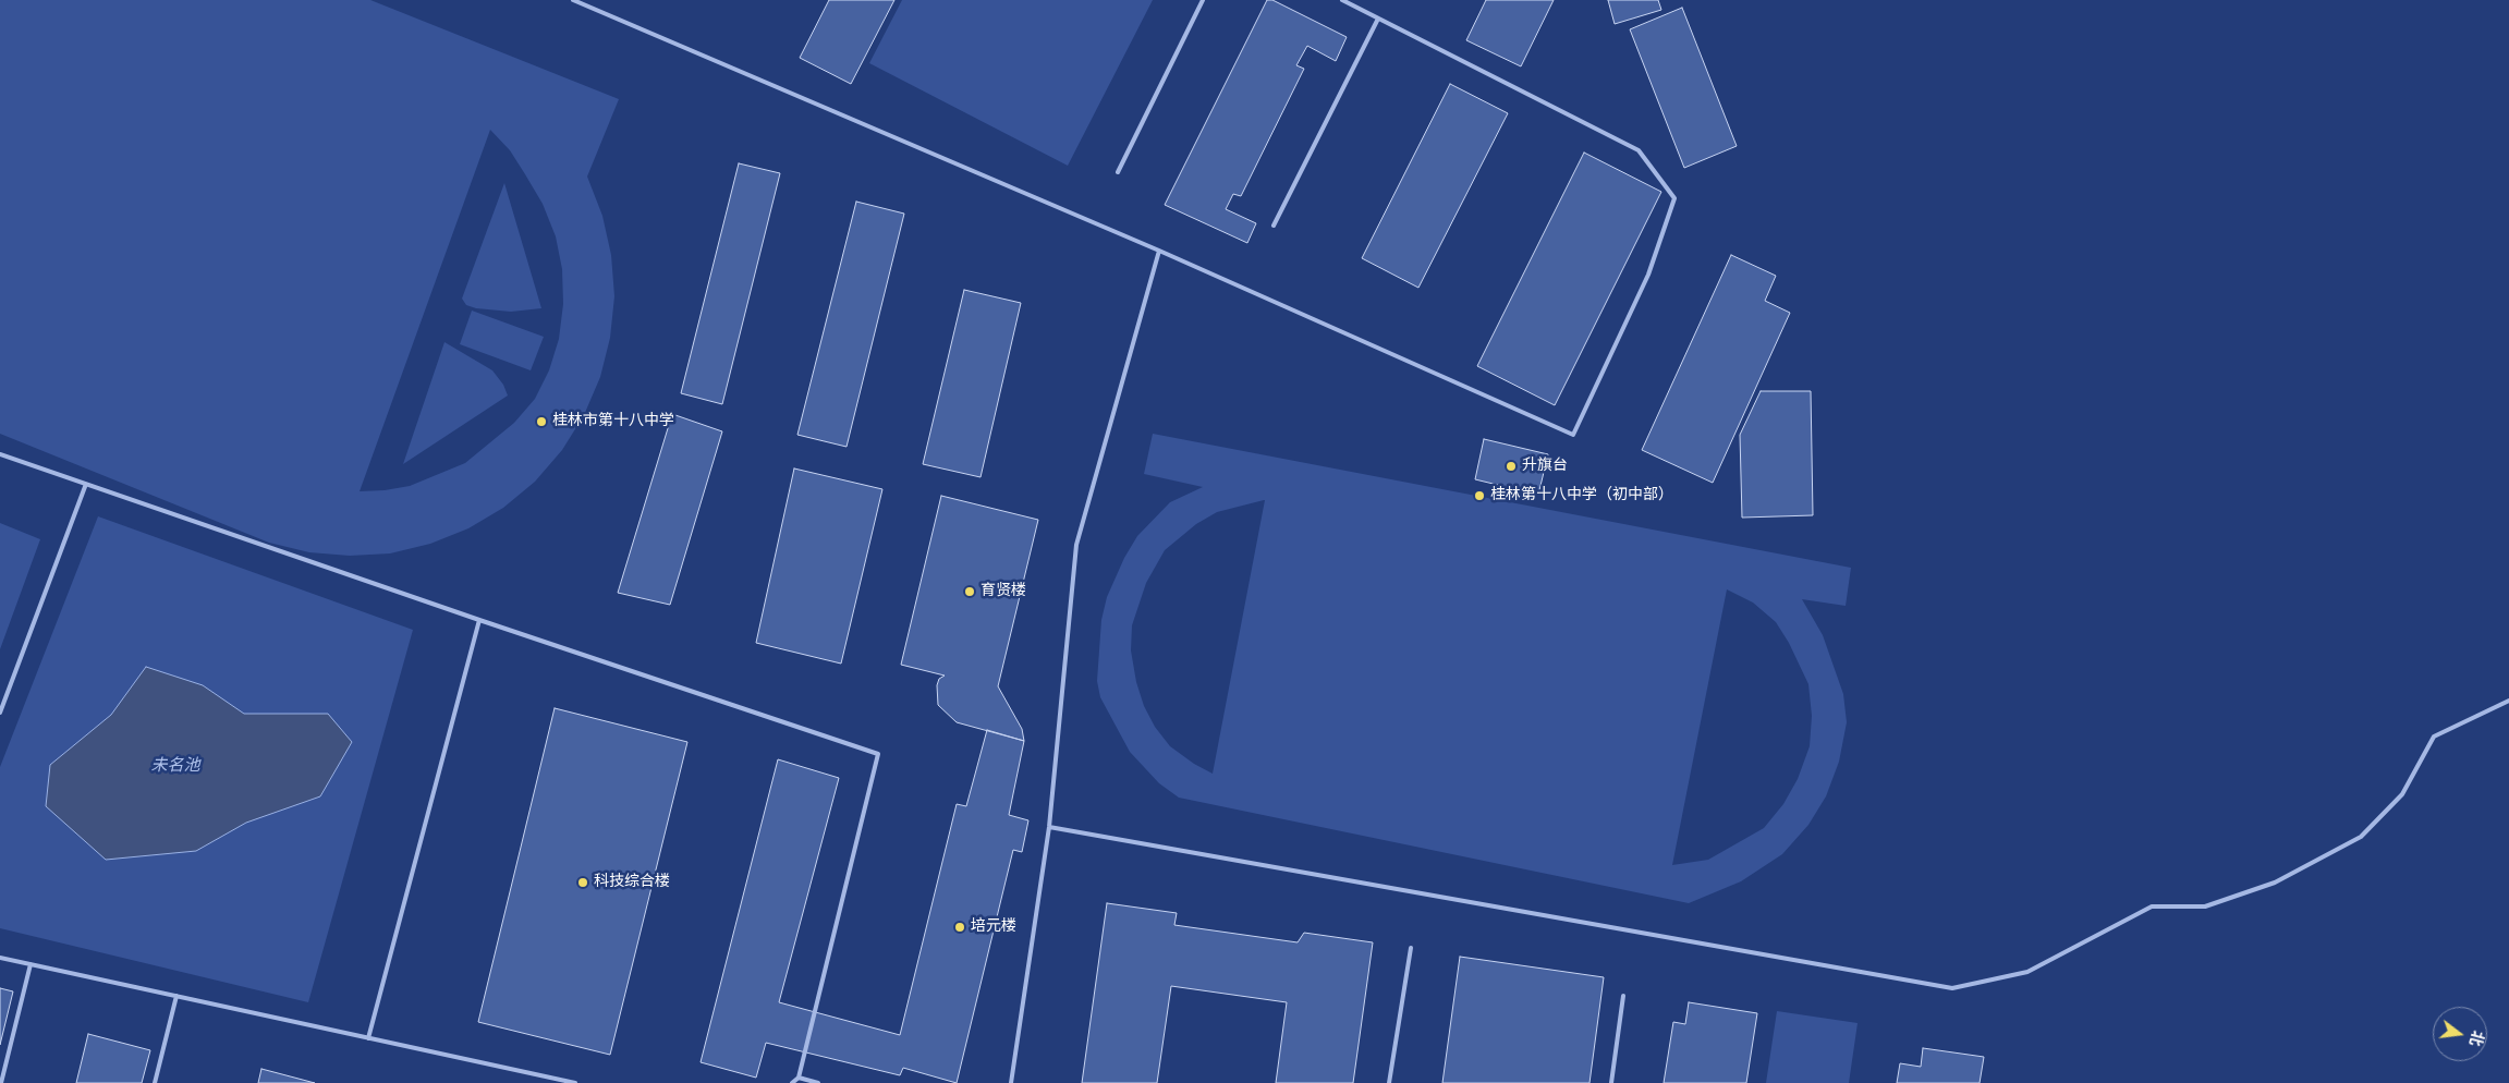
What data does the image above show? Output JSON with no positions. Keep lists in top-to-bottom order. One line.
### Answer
{"water":["未名池"],"places":["桂林市第十八中学","升旗台","桂林第十八中学（初中部）","育贤楼","科技综合楼","培元楼"],"north":"right"}
